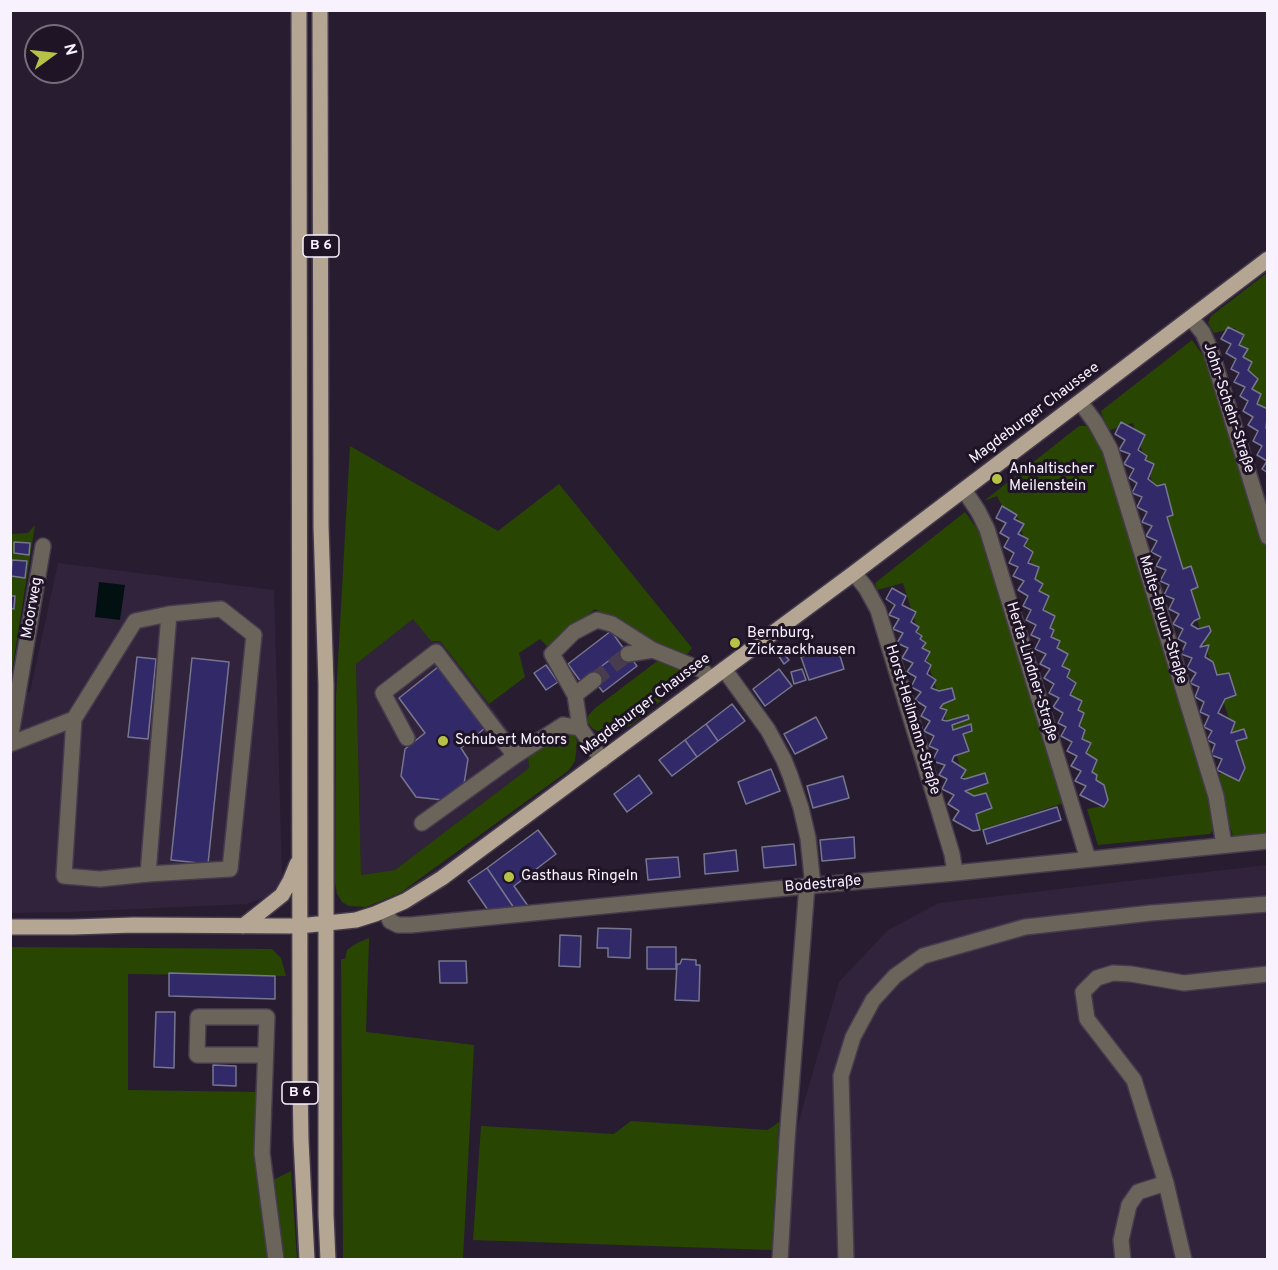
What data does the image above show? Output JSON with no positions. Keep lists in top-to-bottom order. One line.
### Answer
{"streets":{"main road":["B 6","Magdeburger Chaussee"],"street":["John-Schehr-Straße","Moorweg","Malte-Bruun-Straße","Herta-Lindner-Straße","Horst-Heilmann-Straße","Bodestraße"]},"crossings":[["B 6","Magdeburger Chaussee"],["John-Schehr-Straße","Magdeburger Chaussee"],["Magdeburger Chaussee","Malte-Bruun-Straße"],["Magdeburger Chaussee","Herta-Lindner-Straße"],["Magdeburger Chaussee","Horst-Heilmann-Straße"],["Magdeburger Chaussee","Bodestraße"],["Malte-Bruun-Straße","Bodestraße"],["Herta-Lindner-Straße","Bodestraße"],["Horst-Heilmann-Straße","Bodestraße"]],"places":["Anhaltischer Meilenstein","Bernburg, Zickzackhausen","Schubert Motors","Gasthaus Ringeln"],"north":"right"}
